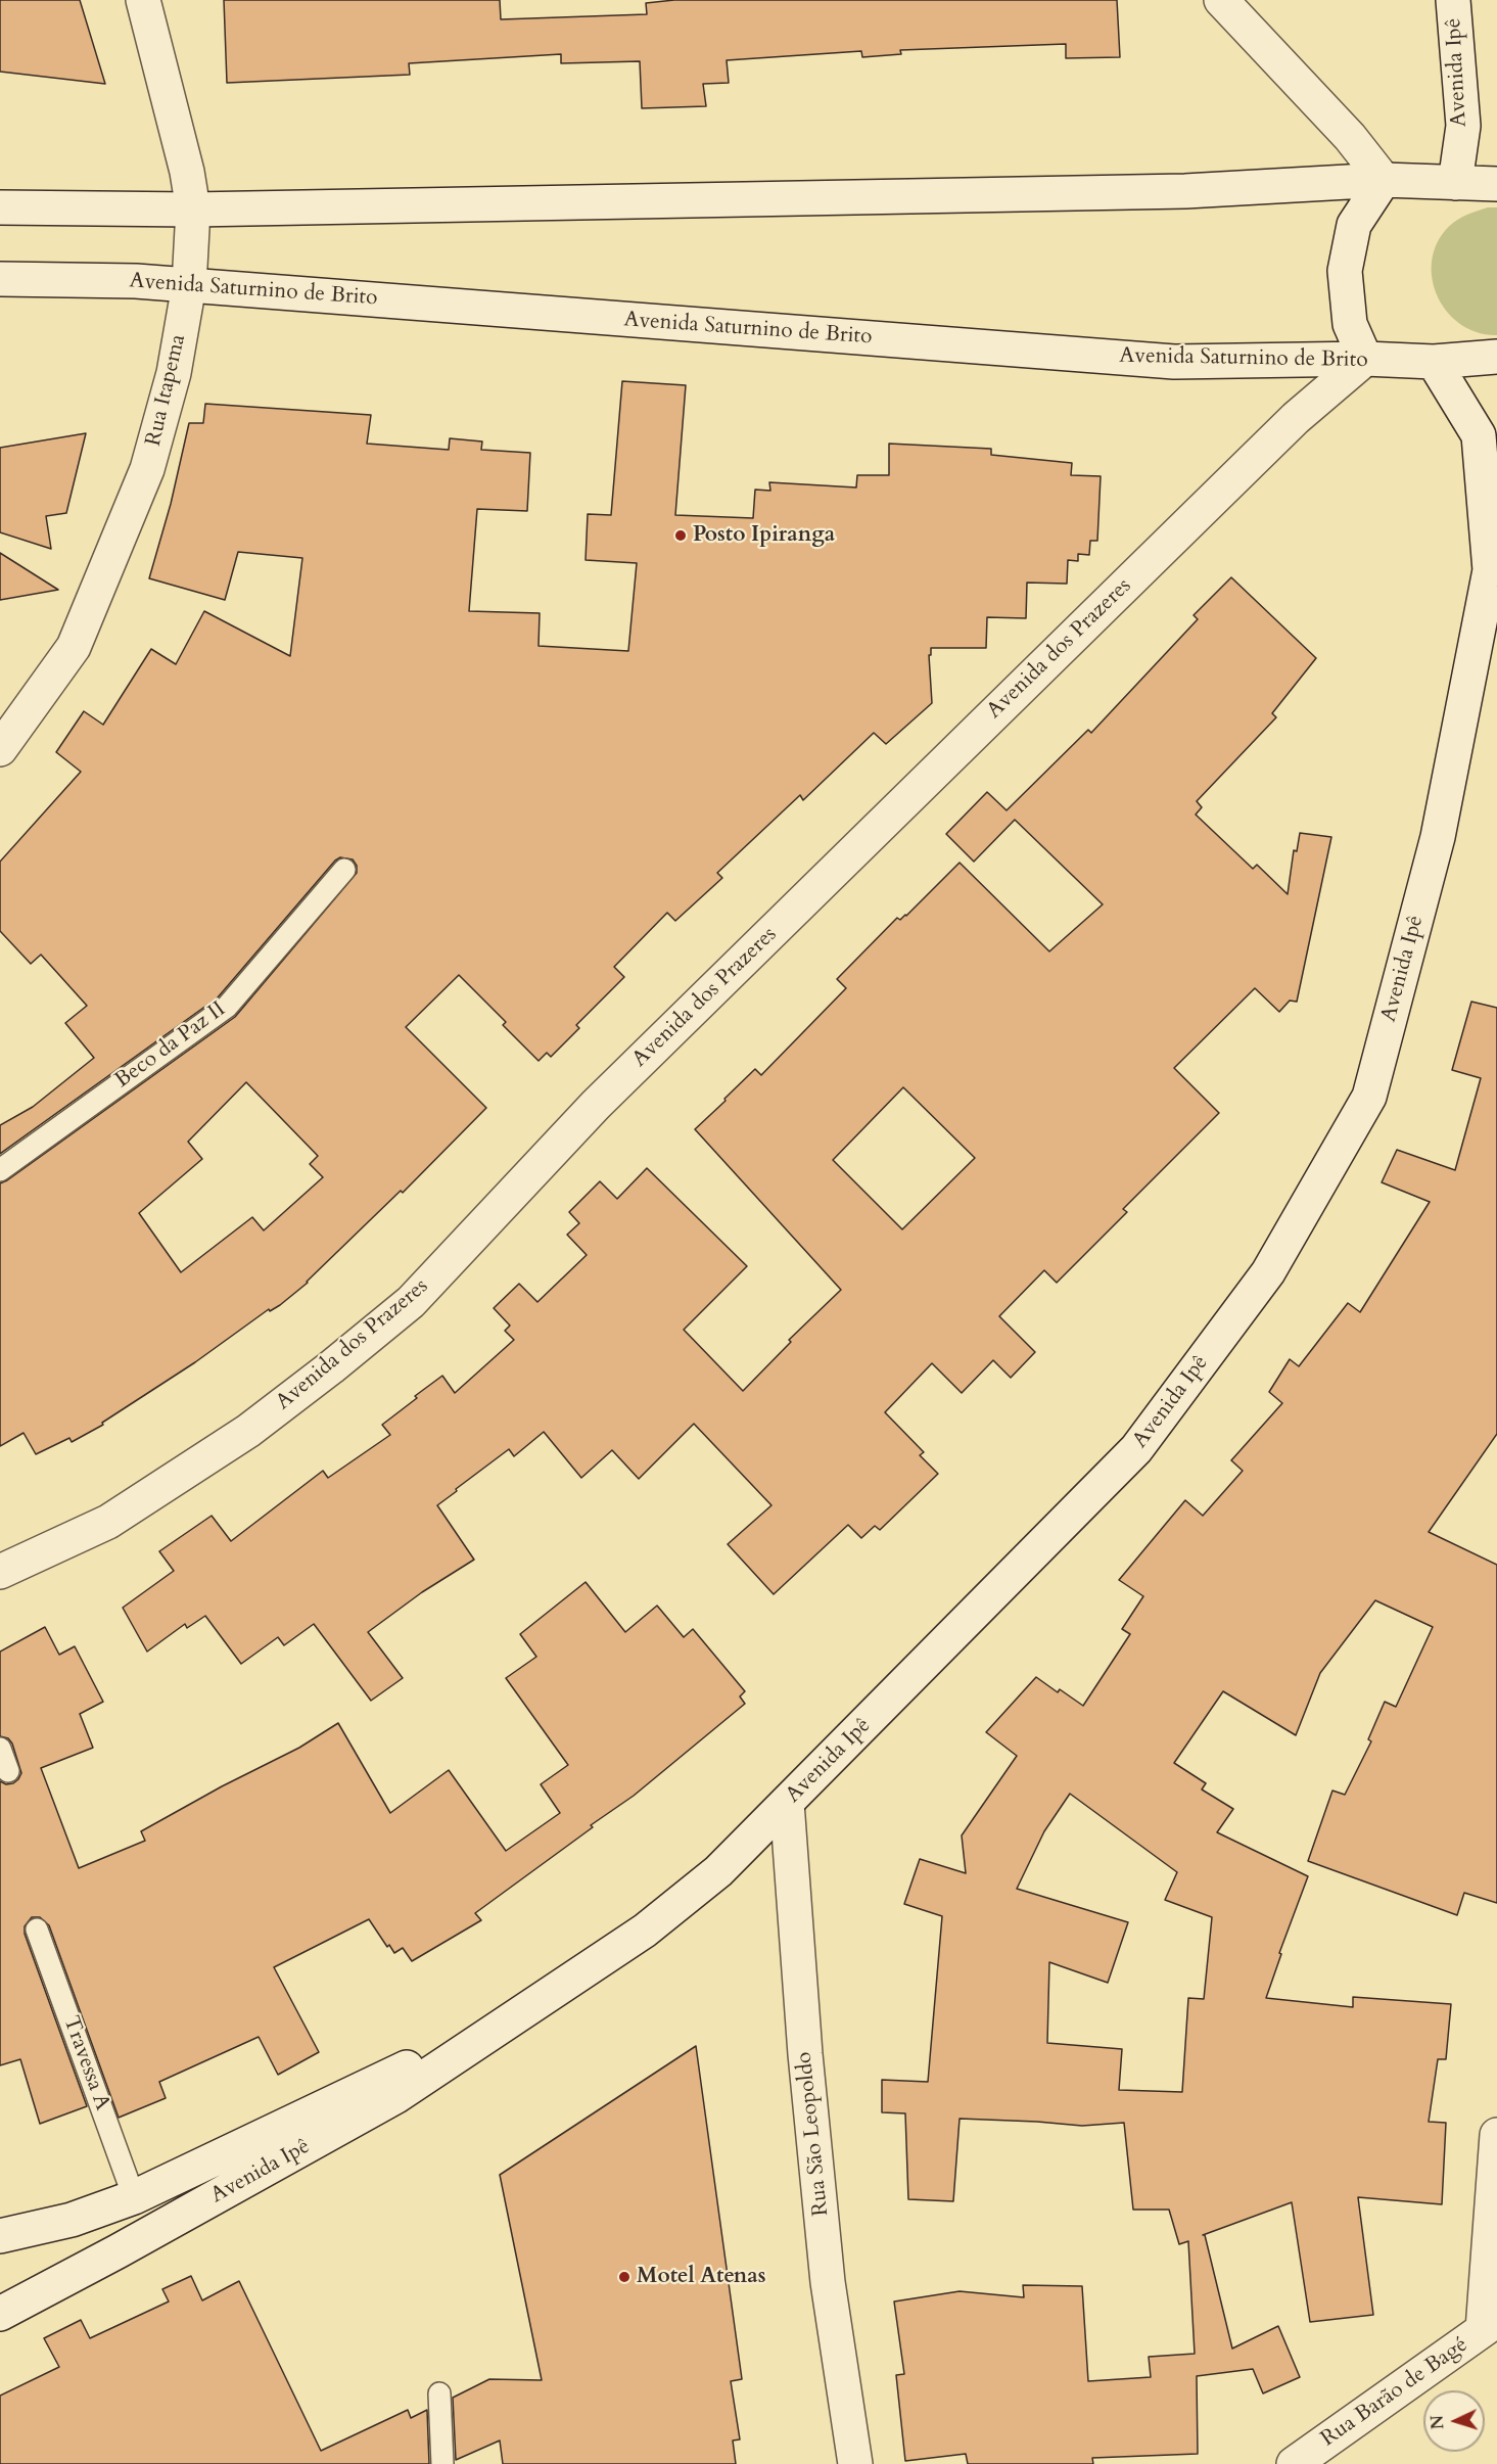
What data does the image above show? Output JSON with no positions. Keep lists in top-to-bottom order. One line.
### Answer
{"streets":{"main road":["Avenida Ipê","Avenida Saturnino de Brito","Rua Itapema","Avenida dos Prazeres","Rua São Leopoldo","Rua Barão de Bagé"],"lane":["Beco da Paz II","Travessa A"]},"crossings":[["Avenida Ipê","Avenida Saturnino de Brito"],["Avenida Ipê","Travessa A"],["Avenida Ipê","Rua São Leopoldo"],["Avenida Saturnino de Brito","Rua Itapema"],["Avenida Saturnino de Brito","Avenida dos Prazeres"]],"places":["Posto Ipiranga","Motel Atenas"],"north":"left"}
